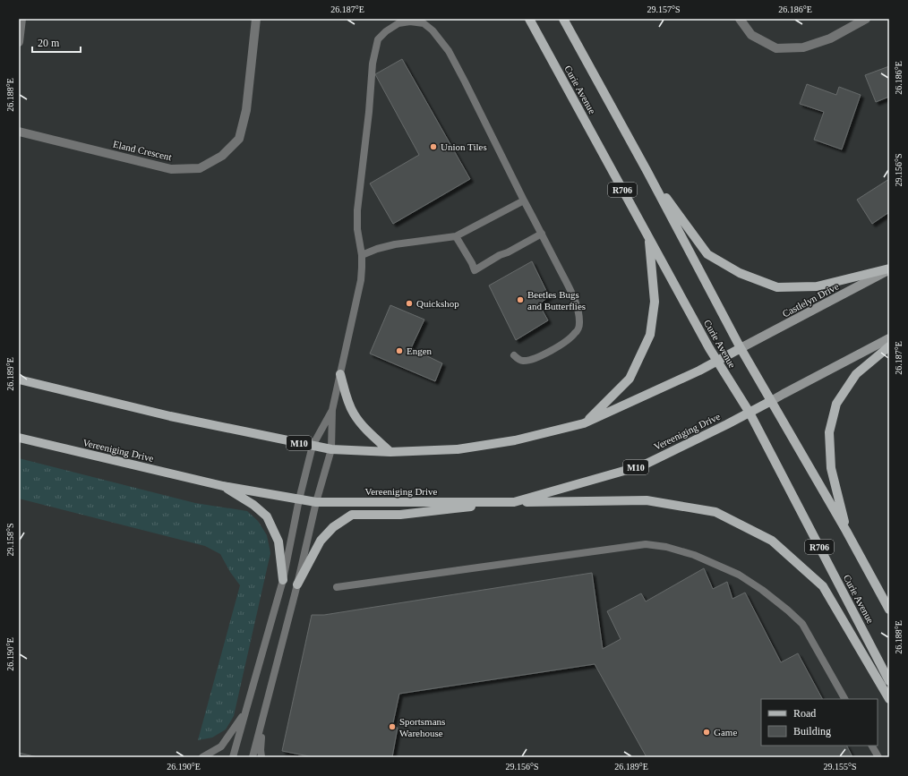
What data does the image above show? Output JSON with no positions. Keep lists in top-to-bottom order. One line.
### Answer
{"streets":{"main road":["Curie Avenue","R706","Vereeniging Drive","M10"],"street":["Eland Crescent","Castlelyn Drive"]},"crossings":[["Curie Avenue","Castlelyn Drive"],["Curie Avenue","Vereeniging Drive"],["Curie Avenue","M10"],["Castlelyn Drive","M10"]],"places":["Union Tiles","Beetles Bugs and Butterflies","Quickshop","Engen","Sportsmans Warehouse","Game"],"legend":["Road","Building"],"scale_bar":"20 m","coordinates":["26.187°E","29.157°S","26.186°E","26.188°E","29.156°S","26.189°E","29.158°S","26.190°E","29.155°S"]}
